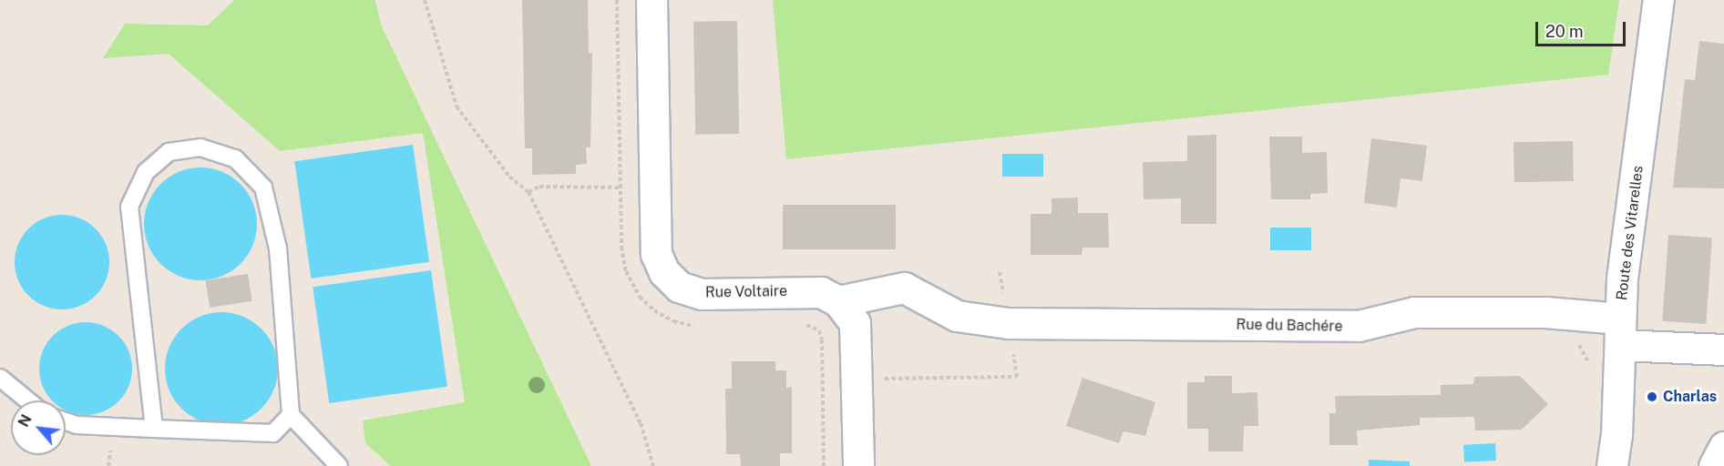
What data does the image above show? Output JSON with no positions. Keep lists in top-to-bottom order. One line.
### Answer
{"streets":{"street":["Route des Vitarelles","Rue Voltaire","Rue du Bachére"]},"crossings":[["Route des Vitarelles","Rue du Bachére"],["Rue Voltaire","Rue du Bachére"]],"places":["Charlas"],"scale_bar":"20 m","north":"top left"}
